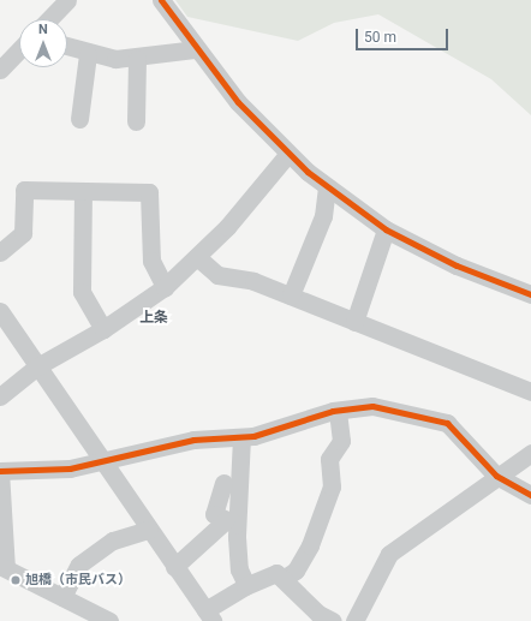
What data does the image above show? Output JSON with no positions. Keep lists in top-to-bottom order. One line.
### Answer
{"districts":["上条"],"places":["旭橋（市民バス）"],"scale_bar":"50 m","north":"top"}
